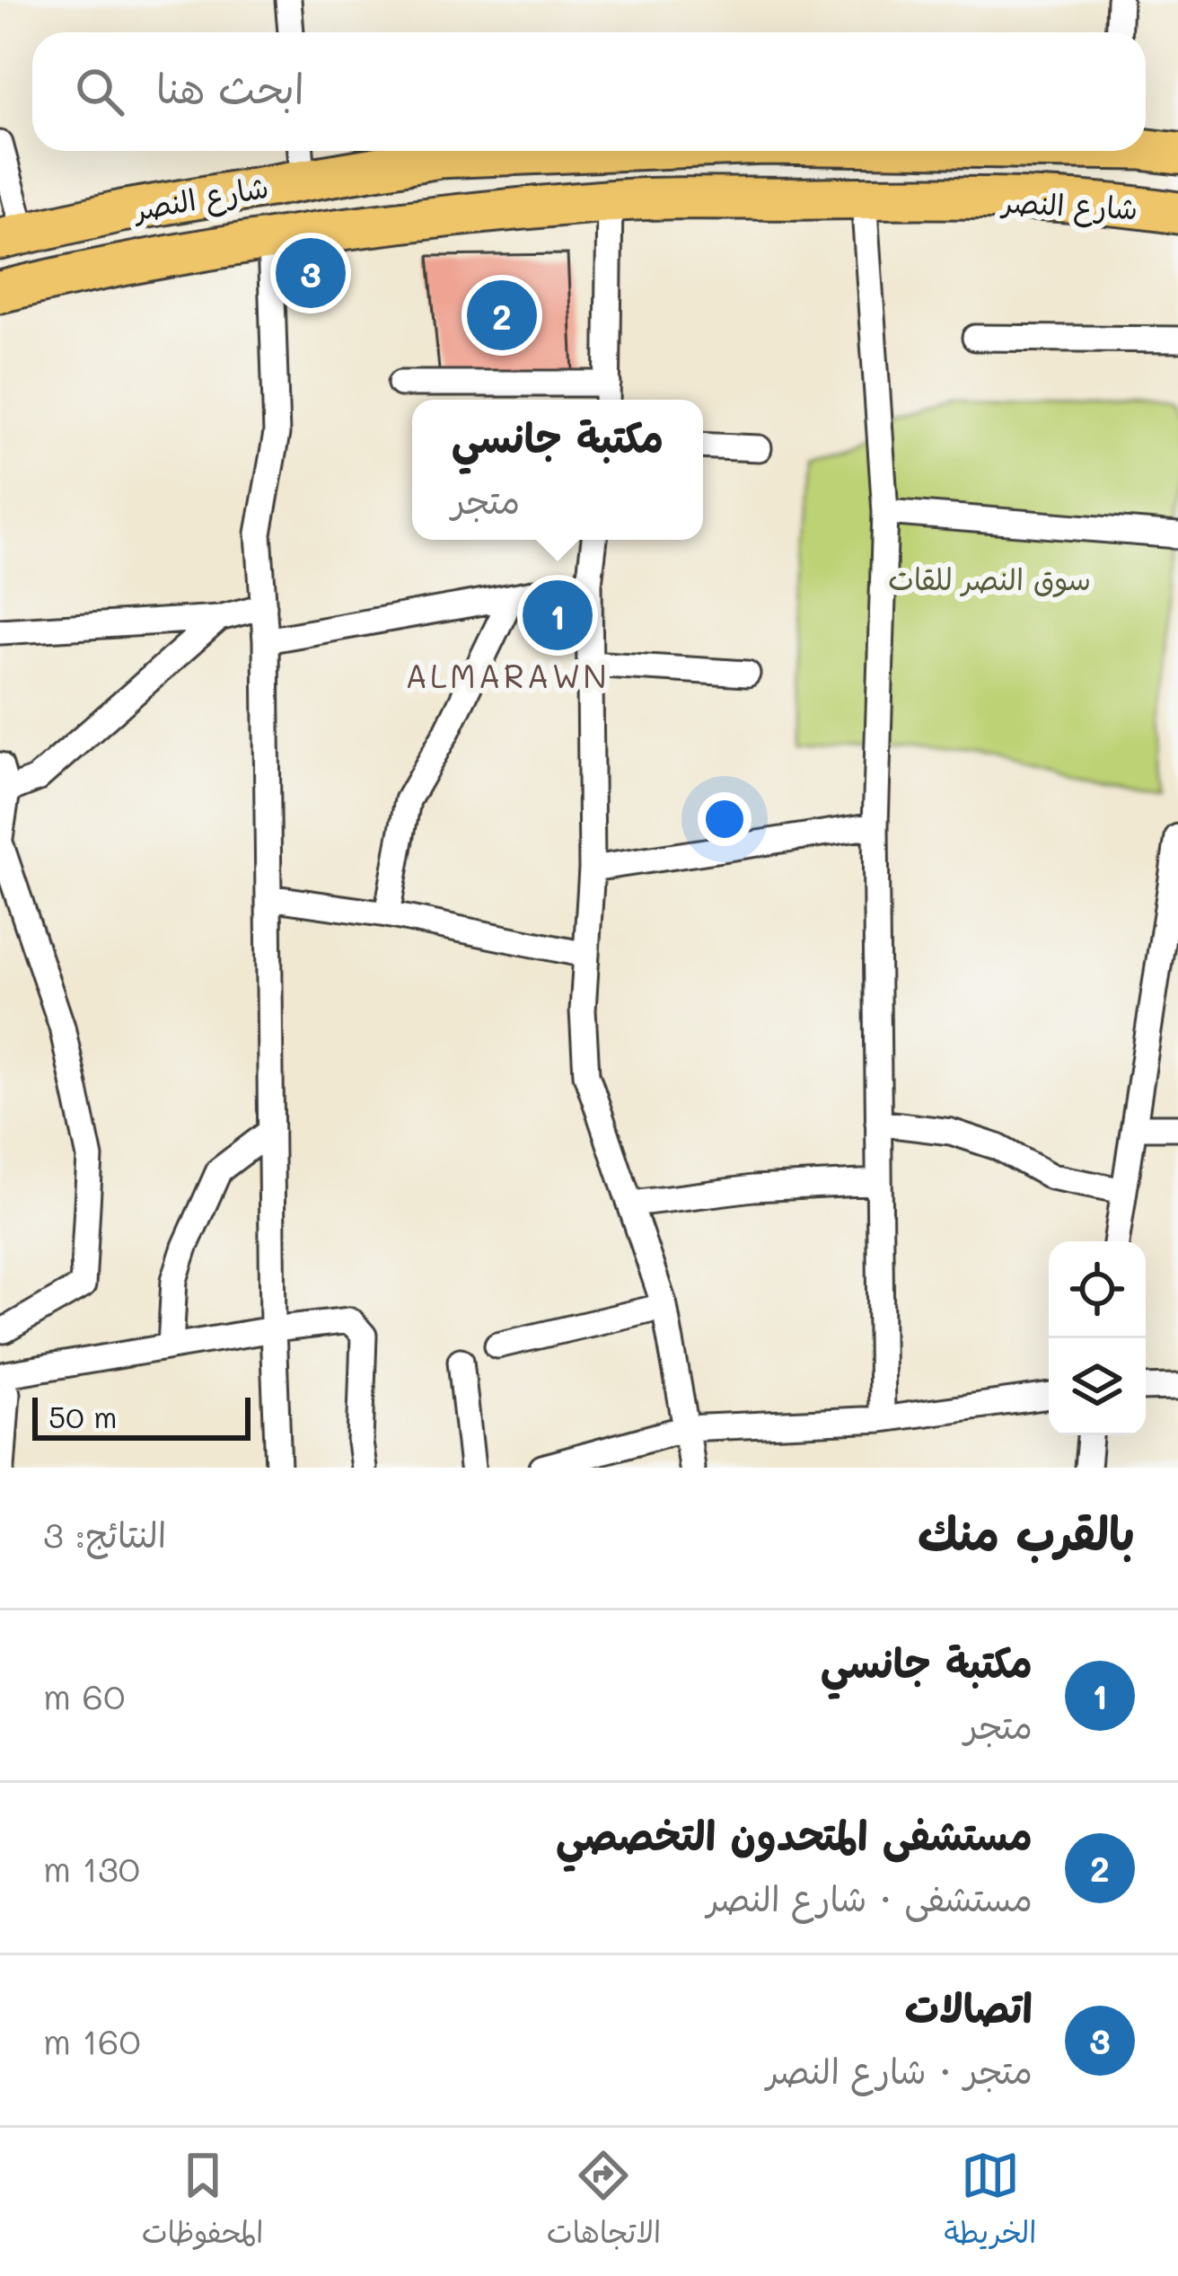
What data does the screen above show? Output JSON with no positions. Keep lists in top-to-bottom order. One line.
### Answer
{"streets":{"main road":["شارع النصر"]},"districts":["ALMARAWN"],"parks":["سوق النصر للقات"],"scale_bar":"50 m","page":{"search":"ابحث هنا","pins":["3","2","1"],"popup":["مكتبة جانسي","متجر"],"scale":"50 m","heading":["بالقرب منك","النتائج: 3"],"list":[{"mark":"1","name":"مكتبة جانسي","note":"متجر","value":"60 m"},{"mark":"2","name":"مستشفى المتحدون التخصصي","note":"مستشفى · شارع النصر","value":"130 m"},{"mark":"3","name":"اتصالات","note":"متجر · شارع النصر","value":"160 m"}],"nav":["الخريطة","الاتجاهات","المحفوظات"]}}
